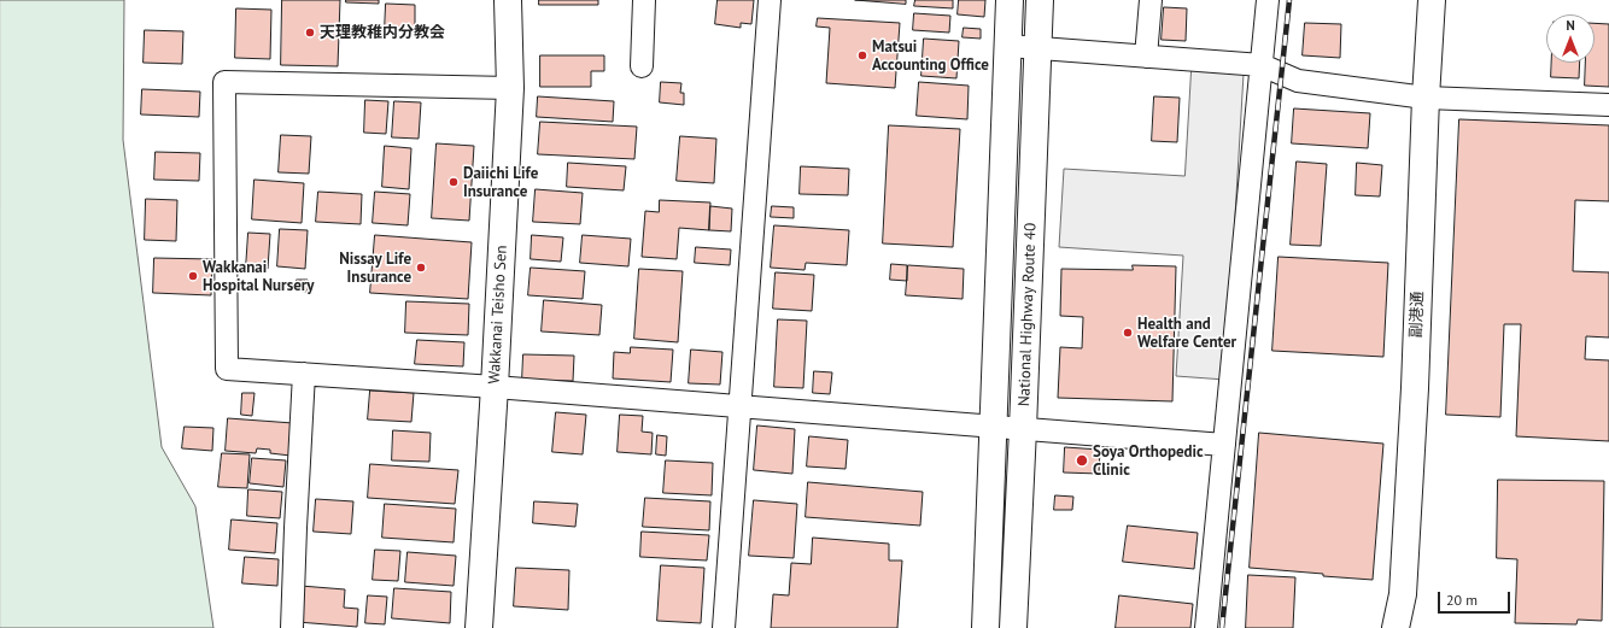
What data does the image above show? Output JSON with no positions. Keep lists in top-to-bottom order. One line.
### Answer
{"streets":{"main road":["Wakkanai Teisho Sen","National Highway Route 40","副港通"]},"places":["天理教稚内分教会","Matsui Accounting Office","Daiichi Life Insurance","Nissay Life Insurance","Wakkanai Hospital Nursery","Health and Welfare Center","Soya Orthopedic Clinic"],"scale_bar":"20 m","north":"top"}
